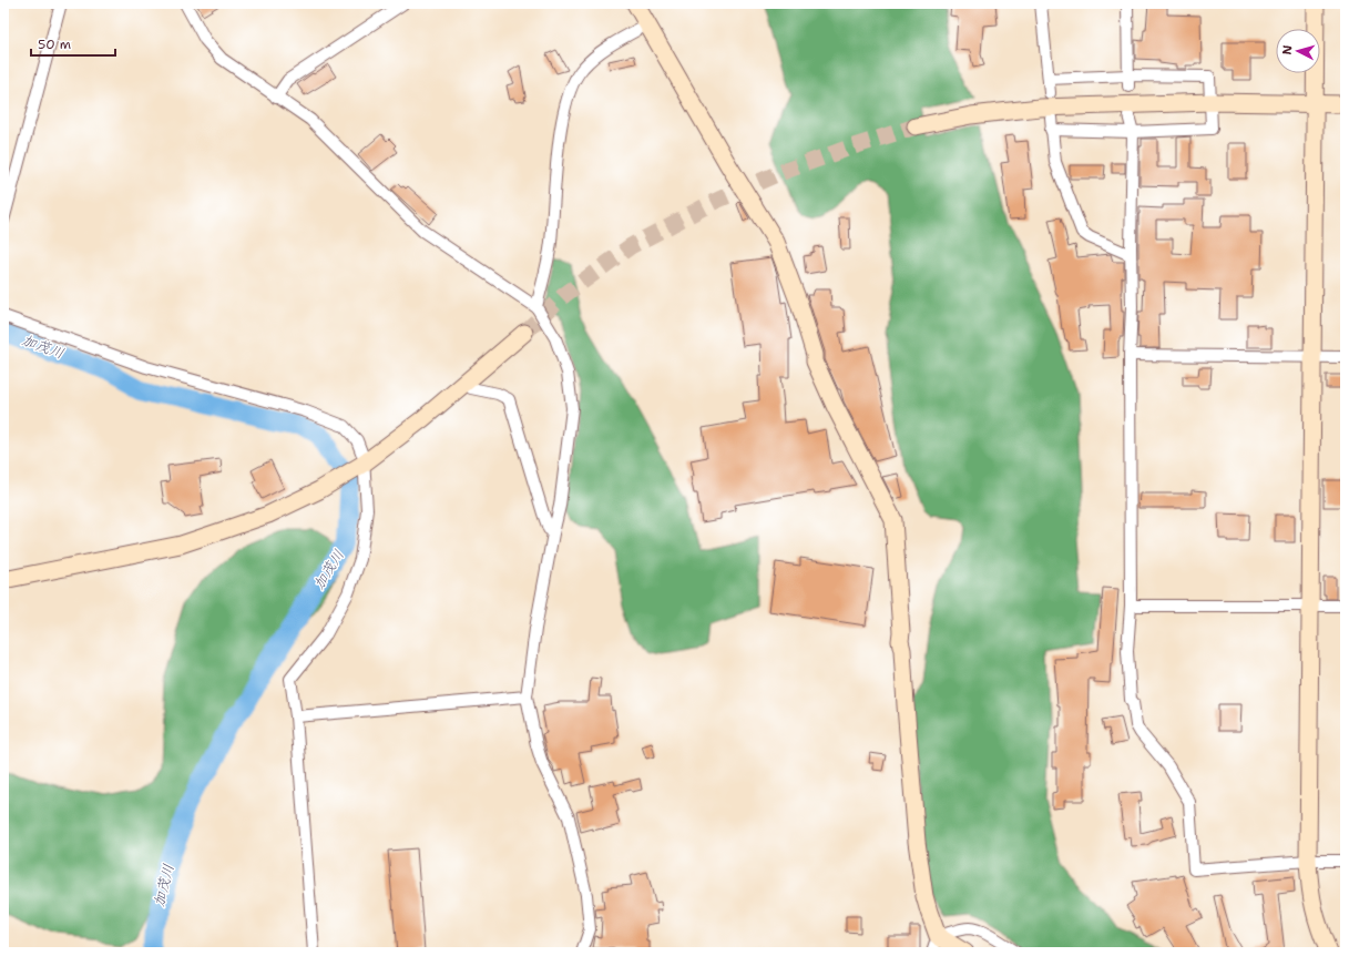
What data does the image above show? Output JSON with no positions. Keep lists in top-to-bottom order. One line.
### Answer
{"water":["加茂川"],"scale_bar":"50 m","north":"left"}
